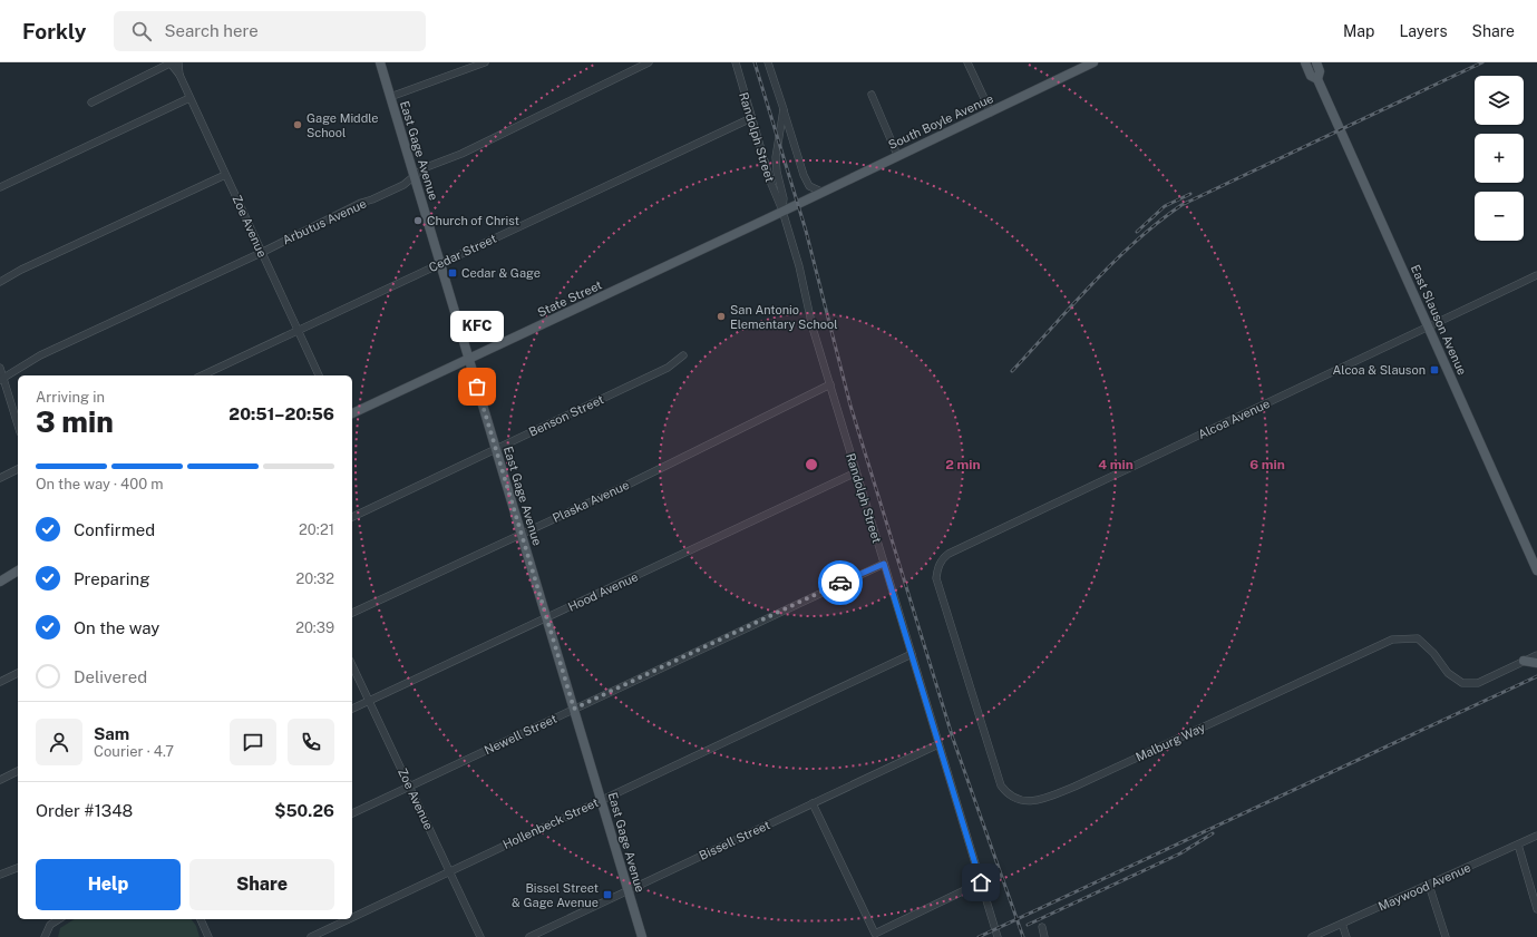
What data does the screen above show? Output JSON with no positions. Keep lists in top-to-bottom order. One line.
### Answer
{"streets":{"main road":["South Boyle Avenue","East Gage Avenue","State Street","East Slauson Avenue"],"street":["Randolph Street","Arbutus Avenue","Zoe Avenue","Cedar Street","Benson Street","Alcoa Avenue","Plaska Avenue","Hood Avenue","Newell Street","Malburg Way","Hollenbeck Street","Bissell Street","Maywood Avenue"]},"crossings":[["South Boyle Avenue","State Street"],["Randolph Street","Cedar Street"],["Randolph Street","State Street"],["Randolph Street","Plaska Avenue"],["Randolph Street","Hood Avenue"],["Randolph Street","Newell Street"],["Randolph Street","Hollenbeck Street"],["Randolph Street","Bissell Street"],["East Gage Avenue","Arbutus Avenue"],["East Gage Avenue","Cedar Street"],["East Gage Avenue","State Street"],["East Gage Avenue","Benson Street"],["East Gage Avenue","Plaska Avenue"],["East Gage Avenue","Hood Avenue"],["East Gage Avenue","Newell Street"],["East Gage Avenue","Hollenbeck Street"],["East Gage Avenue","Bissell Street"],["Arbutus Avenue","Zoe Avenue"],["Zoe Avenue","Cedar Street"],["Zoe Avenue","Hood Avenue"],["Zoe Avenue","Newell Street"],["Zoe Avenue","Hollenbeck Street"],["East Slauson Avenue","Alcoa Avenue"],["Alcoa Avenue","Malburg Way"]],"places":{"other":["Gage Middle School","Church of Christ","San Antonio Elementary School","KFC"],"transit":["Cedar & Gage","Alcoa & Slauson","Bissel Street & Gage Avenue"]},"page":{"header":"Forkly","search":"Search here","nav":["Map","Layers","Share"],"map_buttons":["+","−"],"bubble":"KFC","heading":["3 min","Arriving in","20:51–20:56"],"panel":["Sam","Courier · 4.7","Order #1348","$50.26"],"bar":"On the way · 400 m","list":[["Confirmed","20:21"],["Preparing","20:32"],["On the way","20:39"],"Delivered"],"buttons":["Help","Share"]},"rings":["2 min","4 min","6 min"]}
